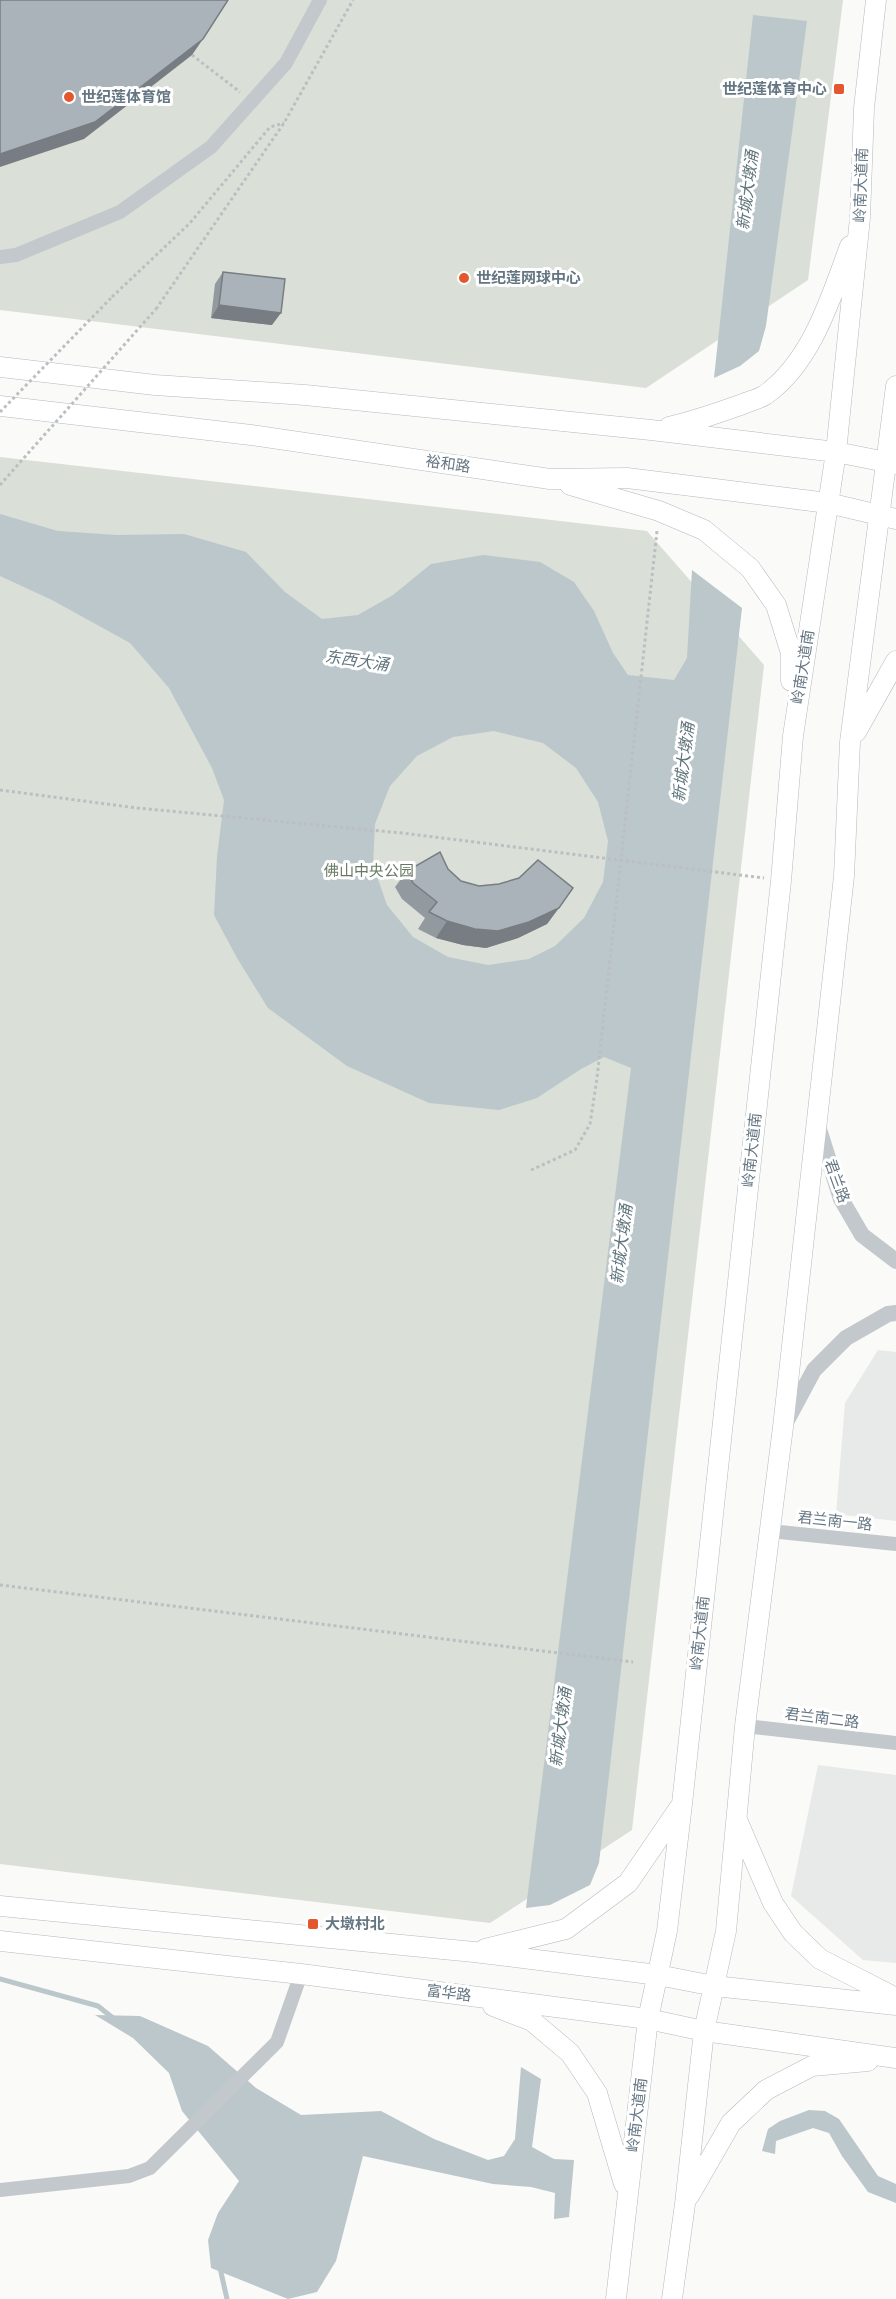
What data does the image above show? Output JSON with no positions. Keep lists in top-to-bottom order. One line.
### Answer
{"streets":{"main road":["岭南大道南","裕和路","富华路"],"street":["君兰路","君兰南一路","君兰南二路"]},"crossings":[["岭南大道南","裕和路"],["岭南大道南","富华路"]],"water":["新城大墩涌","东西大涌"],"parks":["佛山中央公园"],"places":{"transit":["世纪莲体育中心","大墩村北"],"other":["世纪莲体育馆","世纪莲网球中心"]}}
